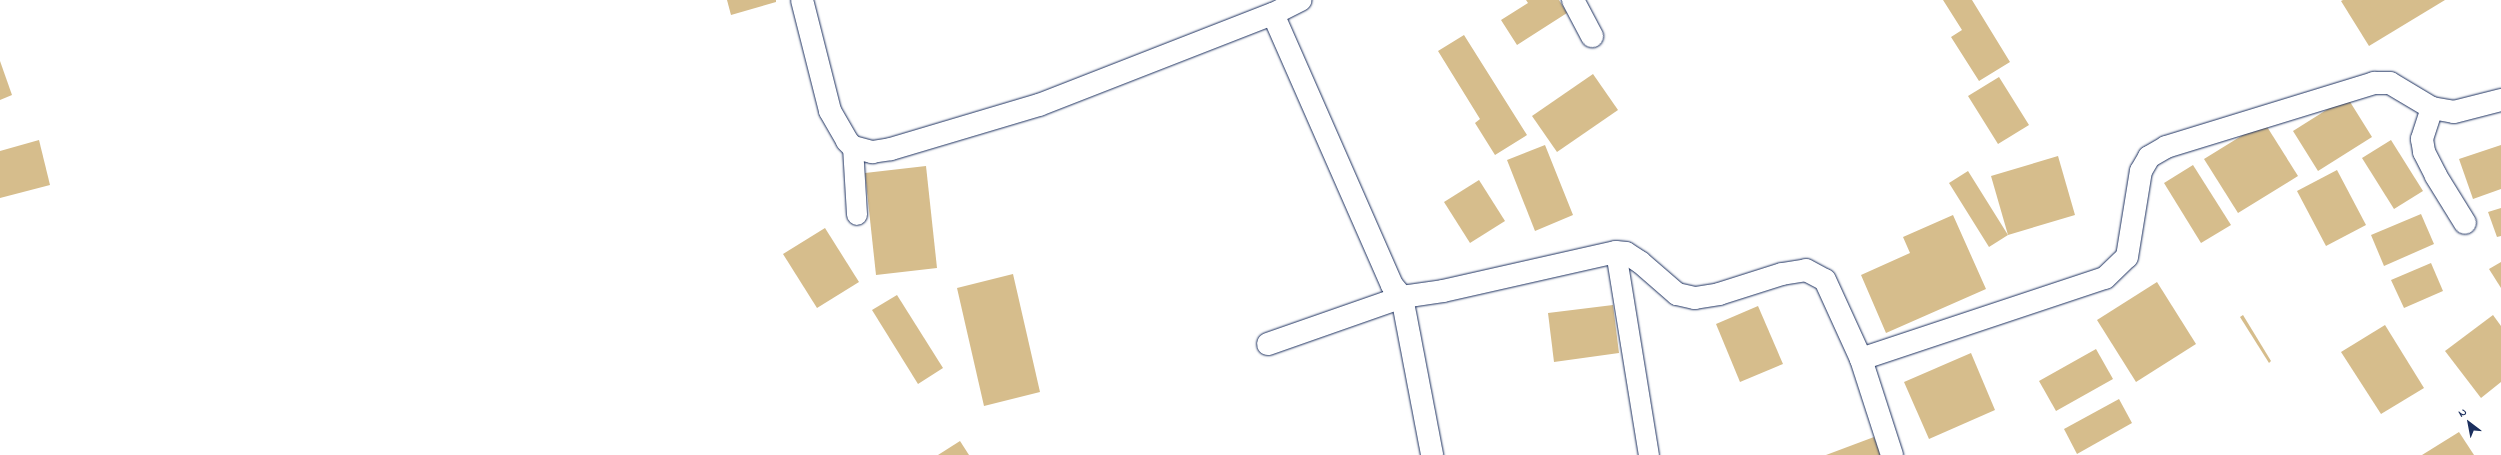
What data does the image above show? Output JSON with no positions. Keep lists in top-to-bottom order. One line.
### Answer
{"north":"top left"}
